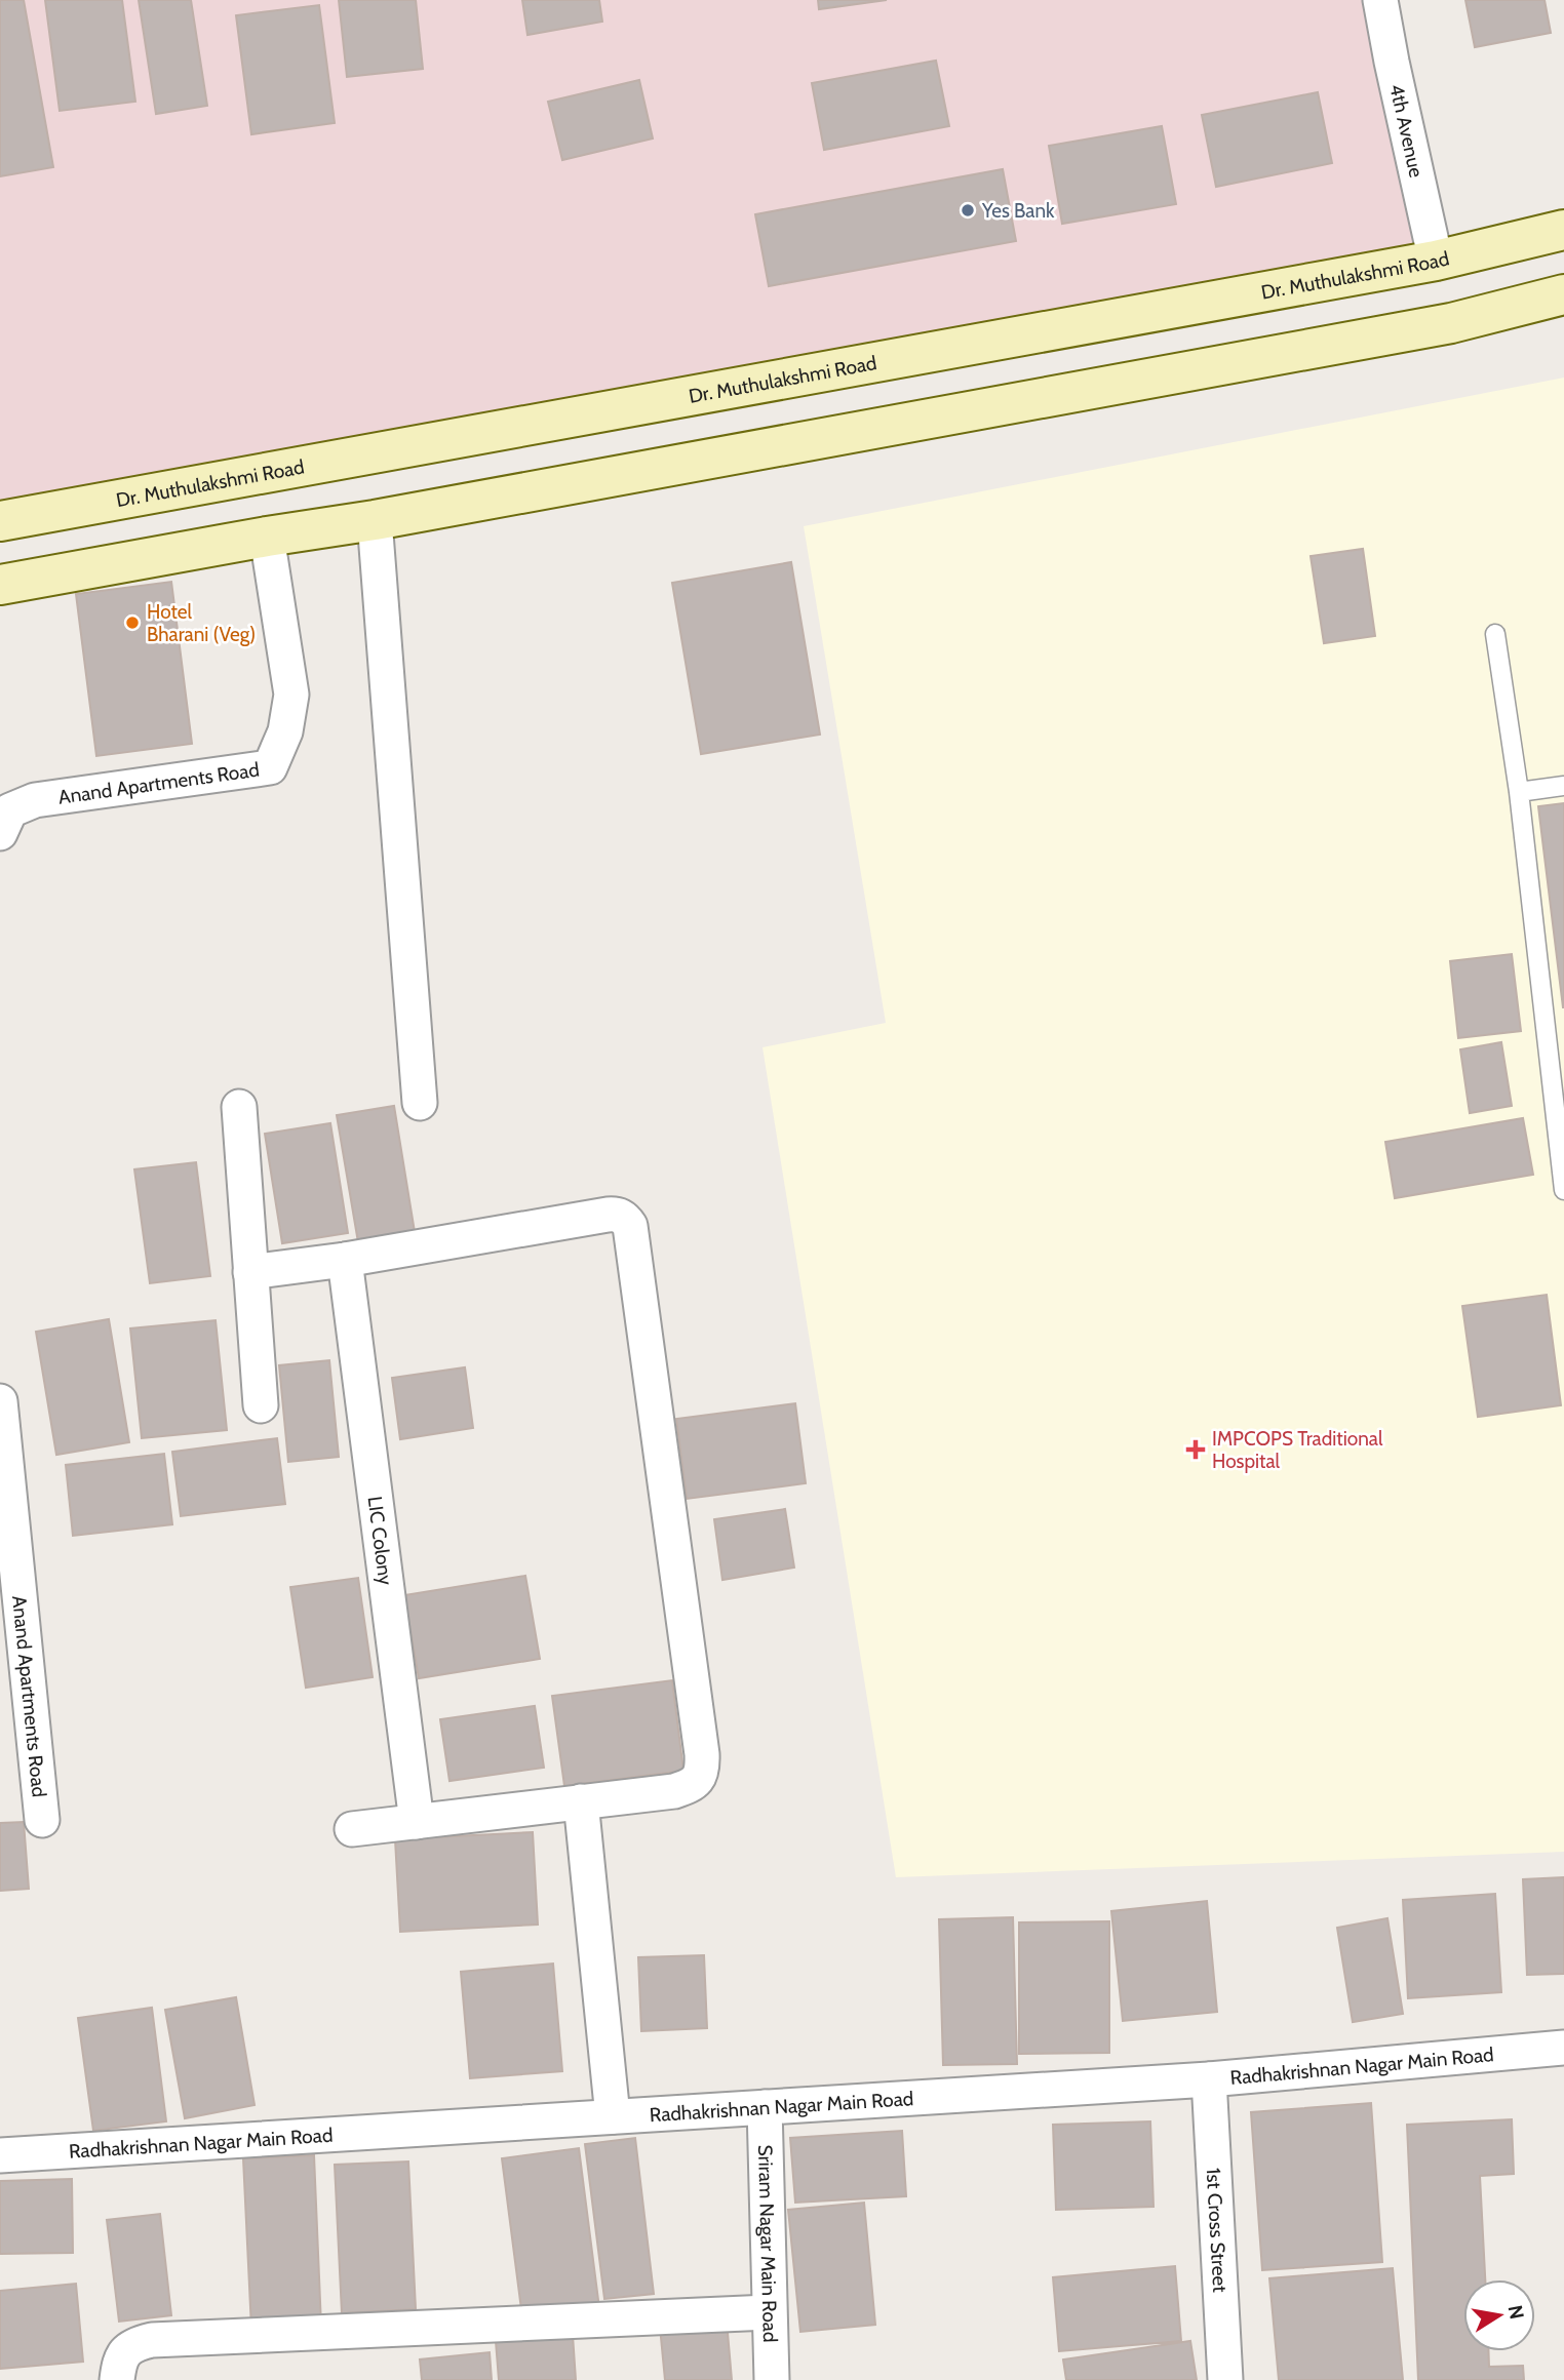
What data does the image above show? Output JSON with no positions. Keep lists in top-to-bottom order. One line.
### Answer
{"streets":{"main road":["Dr. Muthulakshmi Road"],"street":["4th Avenue","Anand Apartments Road","LIC Colony","Radhakrishnan Nagar Main Road","1st Cross Street","Sriram Nagar Main Road"]},"crossings":[["4th Avenue","Dr. Muthulakshmi Road"],["Radhakrishnan Nagar Main Road","1st Cross Street"],["Radhakrishnan Nagar Main Road","Sriram Nagar Main Road"]],"places":{"other":["Yes Bank","Hotel Bharani (Veg)"],"health":["IMPCOPS Traditional Hospital"]},"north":"right"}
